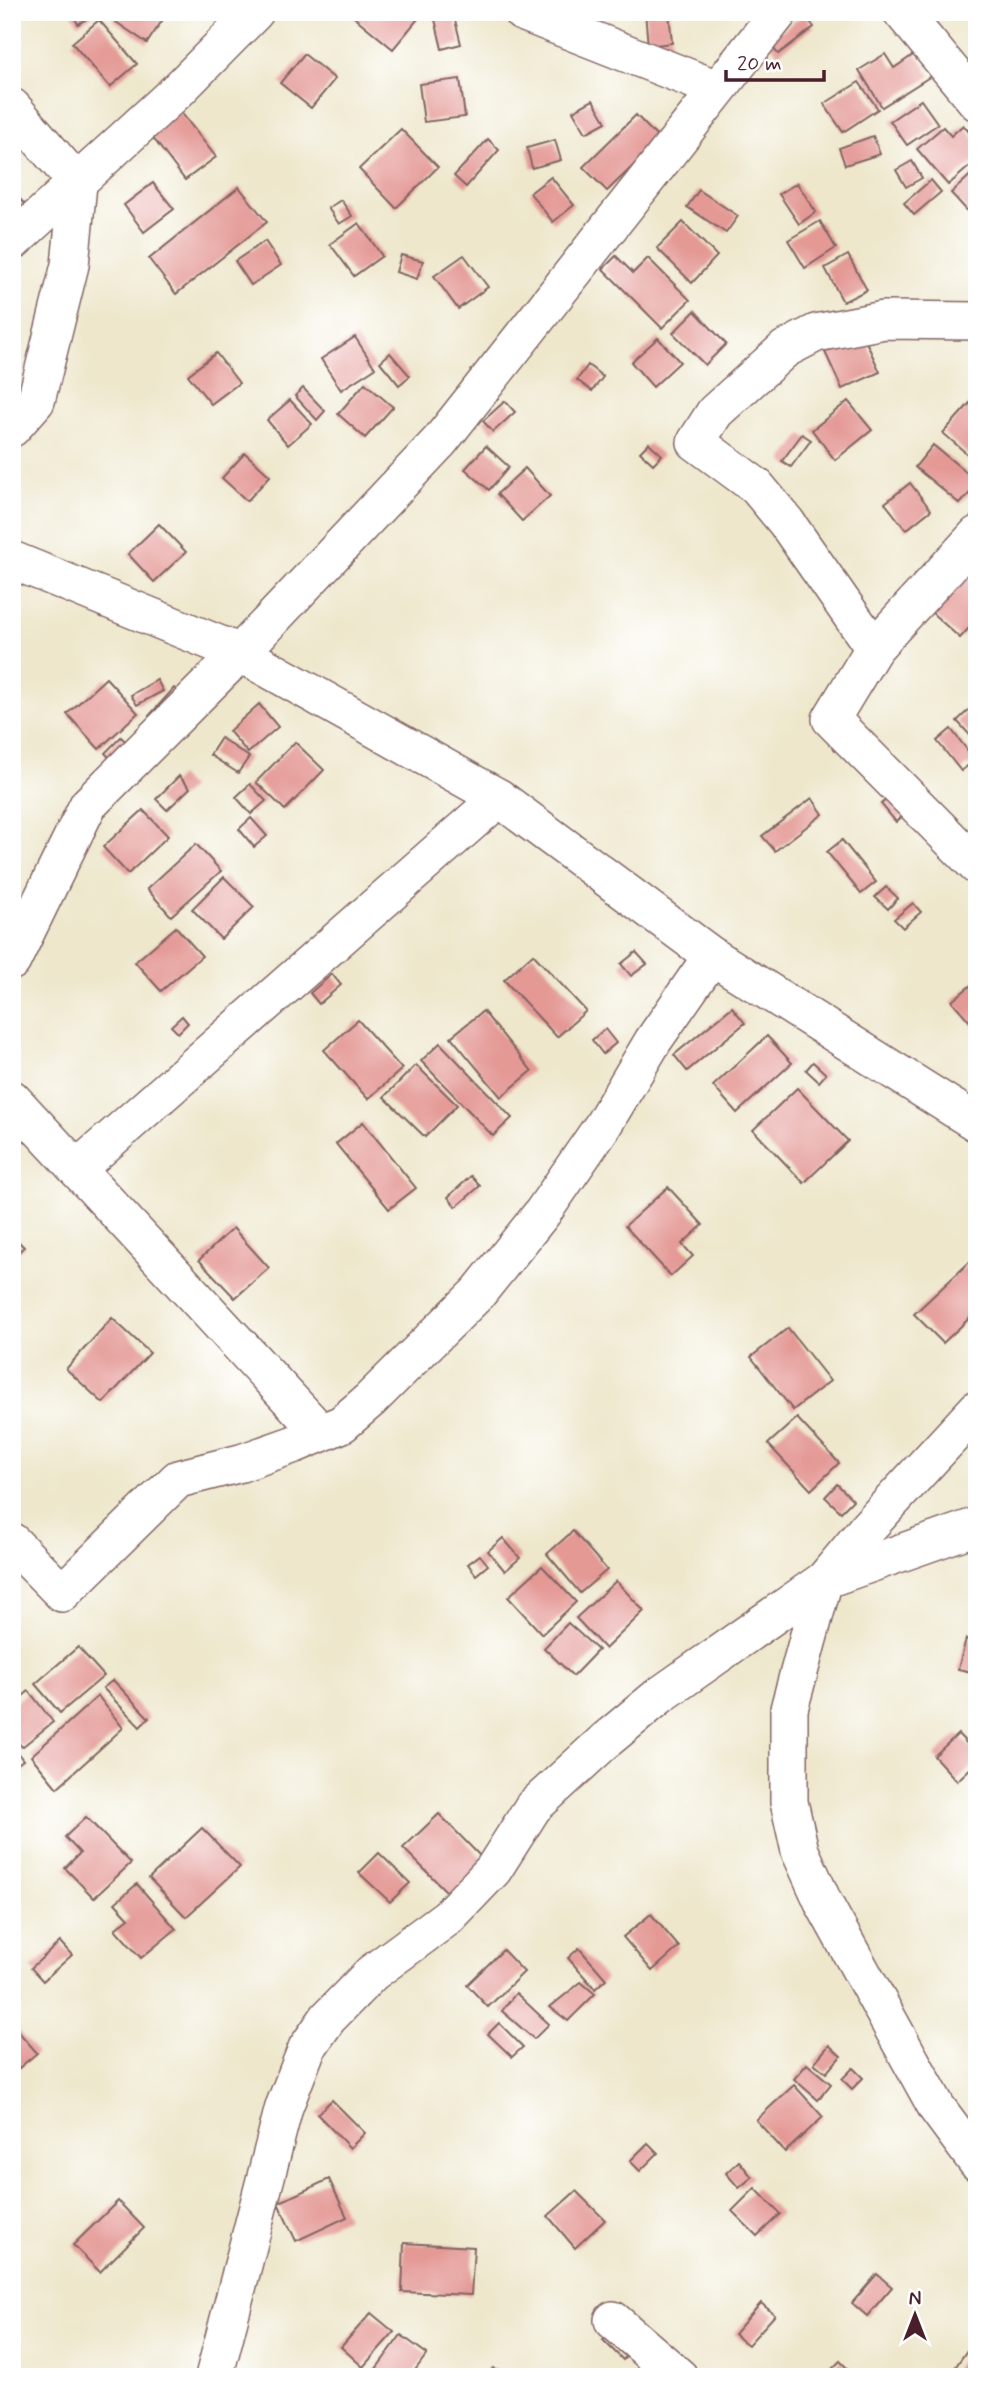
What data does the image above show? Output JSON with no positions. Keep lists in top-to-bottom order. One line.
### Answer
{"scale_bar":"20 m","north":"top"}
